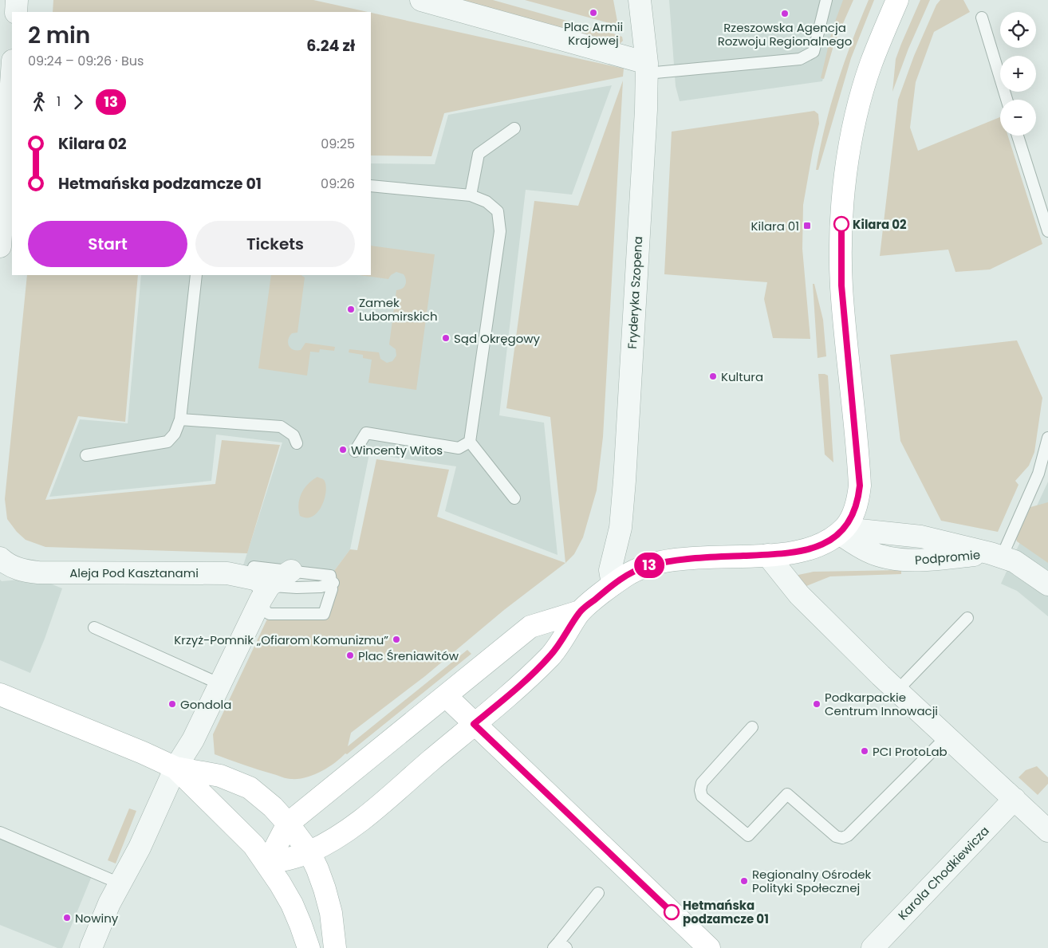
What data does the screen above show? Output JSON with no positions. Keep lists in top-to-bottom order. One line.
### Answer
{"streets":{"main road":["Podpromie"],"street":["Fryderyka Szopena","Aleja Pod Kasztanami","Karola Chodkiewicza"]},"crossings":[["Fryderyka Szopena","Podpromie"]],"places":{"other":["Plac Armii Krajowej","Rzeszowska Agencja Rozwoju Regionalnego","Kilara 02","Zamek Lubomirskich","Sąd Okręgowy","Kultura","Wincenty Witos","Krzyż-Pomnik „Ofiarom Komunizmu”","Plac Śreniawitów","Gondola","Podkarpackie Centrum Innowacji","PCI ProtoLab","Regionalny Ośrodek Polityki Społecznej","Hetmańska podzamcze 01","Nowiny"],"transit":["Kilara 01"]},"lines":["bus line 13"],"page":{"on_map":"13","map_buttons":["+","−"],"heading":["2 min","09:24 – 09:26 · Bus","6.24 zł"],"legs":["1","13"],"list":[{"name":"Kilara 02","value":"09:25"},{"name":"Hetmańska podzamcze 01","value":"09:26"}],"buttons":["Start","Tickets"]}}
